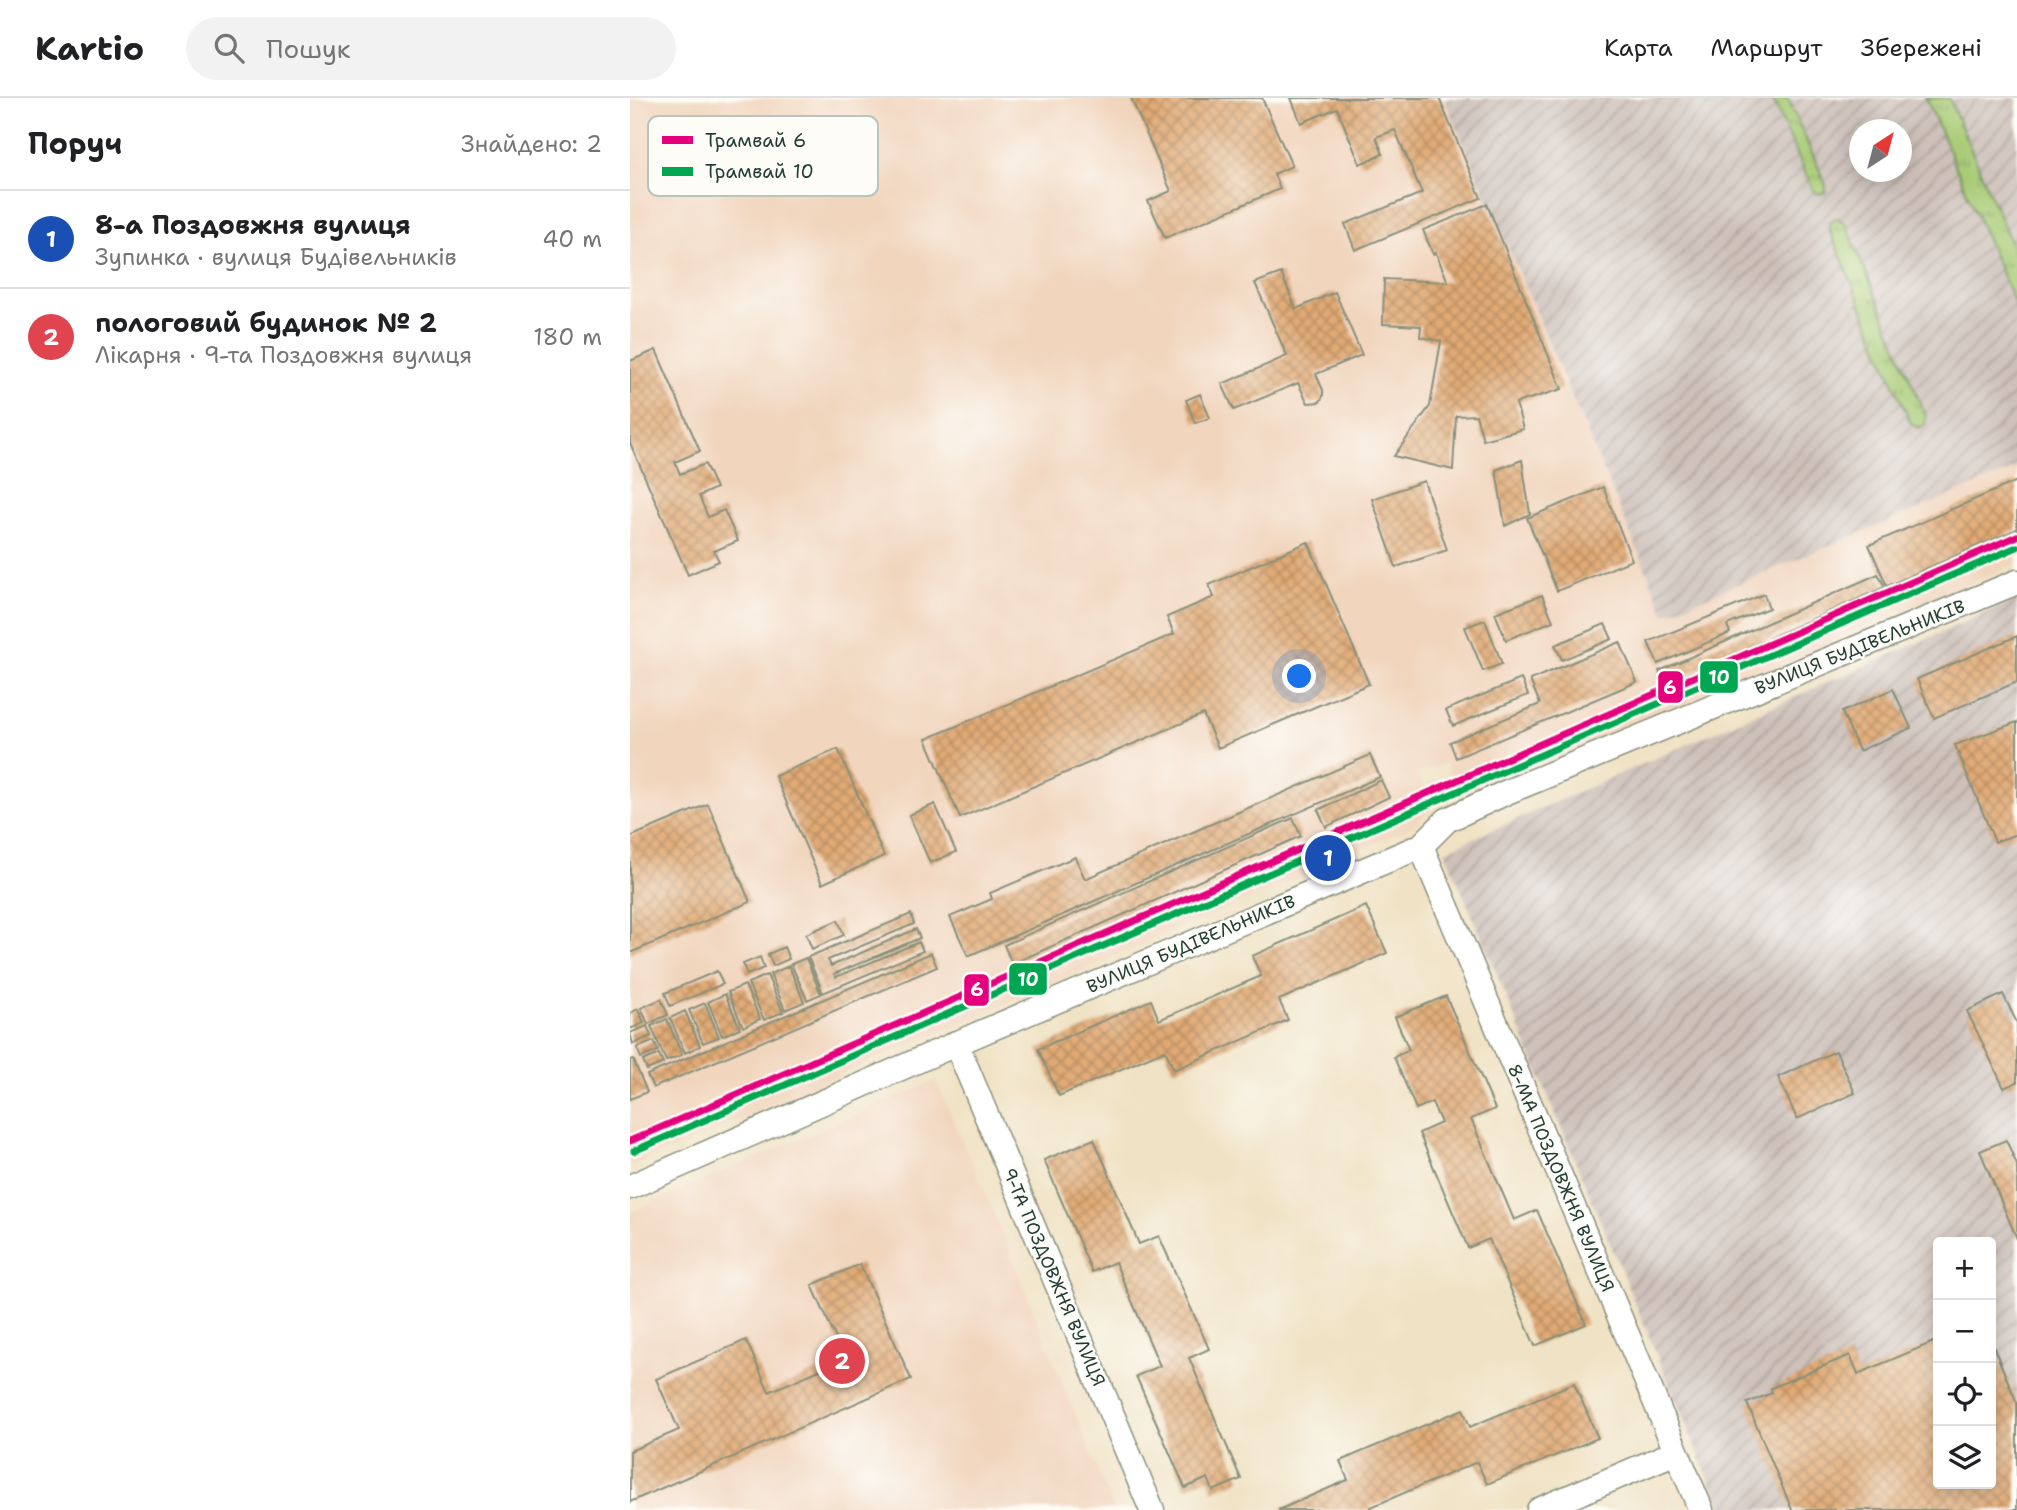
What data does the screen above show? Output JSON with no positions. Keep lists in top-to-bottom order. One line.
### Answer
{"streets":{"street":["ВУЛИЦЯ БУДІВЕЛЬНИКІВ","8-МА ПОЗДОВЖНЯ ВУЛИЦЯ","9-ТА ПОЗДОВЖНЯ ВУЛИЦЯ"]},"crossings":[["ВУЛИЦЯ БУДІВЕЛЬНИКІВ","8-МА ПОЗДОВЖНЯ ВУЛИЦЯ"],["ВУЛИЦЯ БУДІВЕЛЬНИКІВ","9-ТА ПОЗДОВЖНЯ ВУЛИЦЯ"]],"lines":["tram line 6","tram line 10"],"legend":["Трамвай 6","Трамвай 10"],"north":"top right","page":{"header":"Kartio","search":"Пошук","nav":["Карта","Маршрут","Збережені"],"heading":["Поруч","Знайдено: 2"],"list":[{"mark":"1","name":"8-а Поздовжня вулиця","note":"Зупинка · вулиця Будівельників","value":"40 m"},{"mark":"2","name":"пологовий будинок № 2","note":"Лікарня · 9-та Поздовжня вулиця","value":"180 m"}],"pins":["1","2"],"map_buttons":["+","−"]}}
